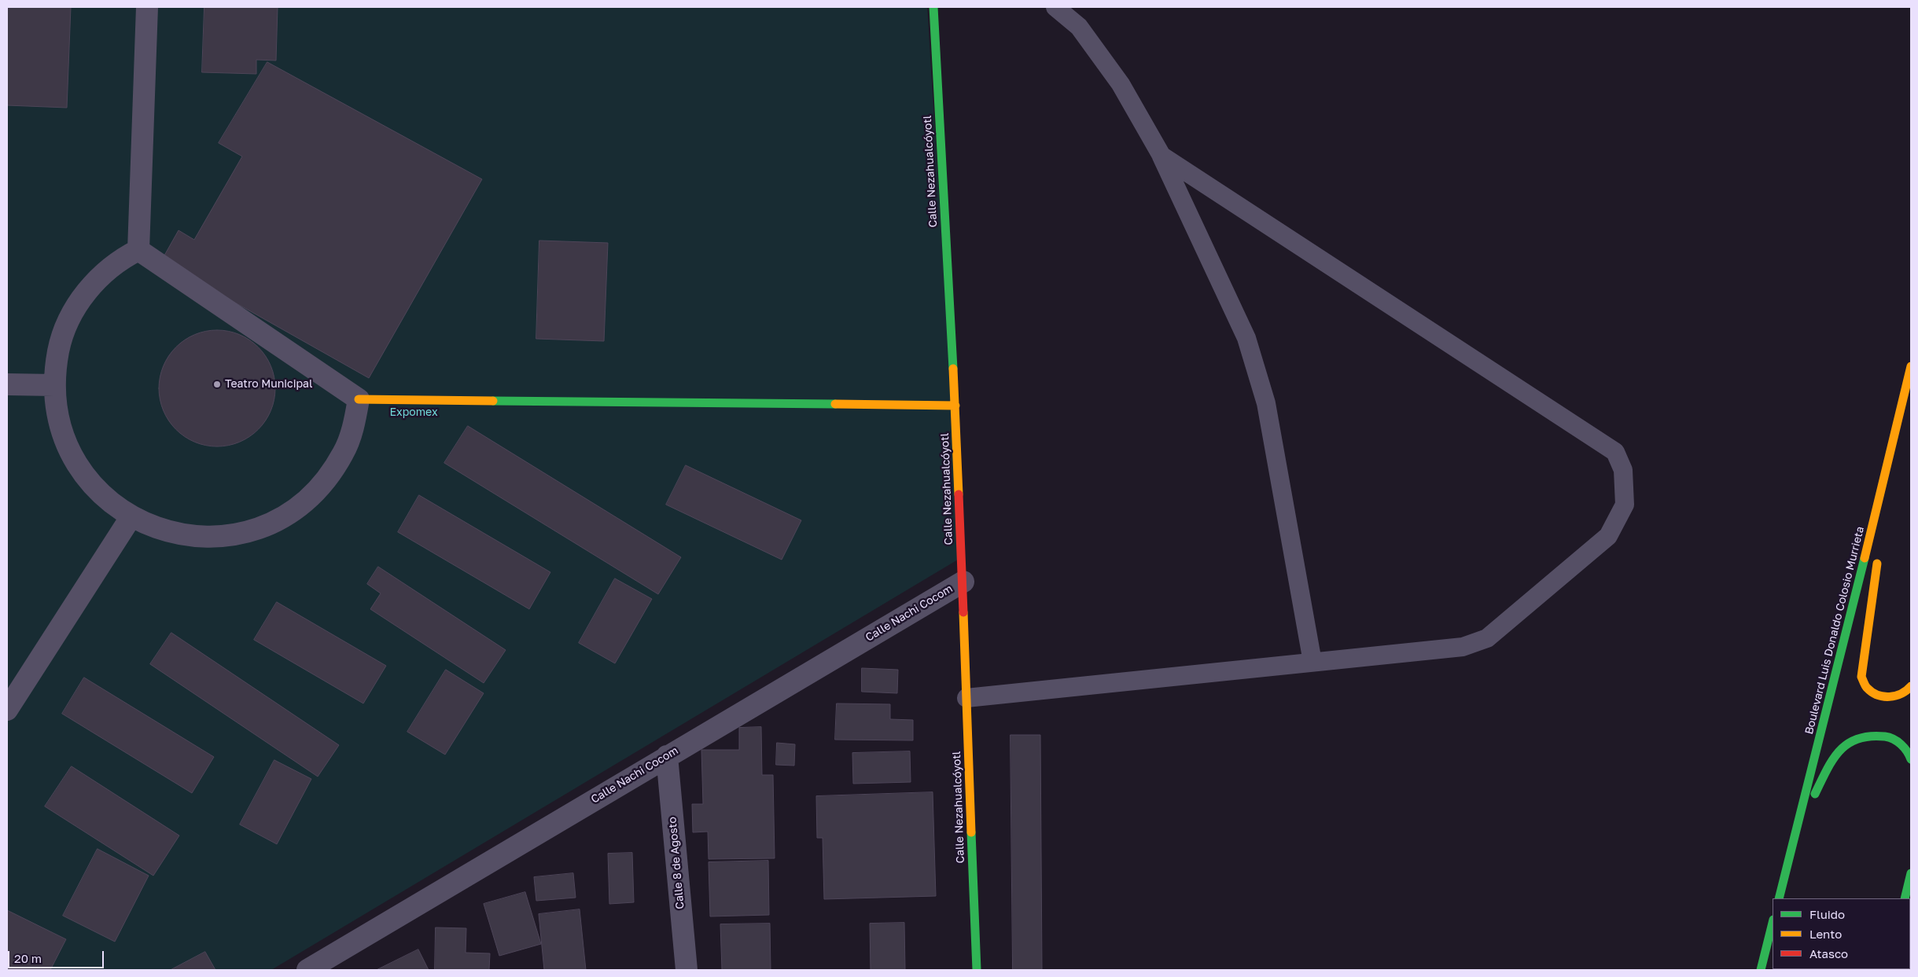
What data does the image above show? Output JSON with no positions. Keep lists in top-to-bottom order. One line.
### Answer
{"streets":{"main road":["Calle Nezahualcóyotl","Boulevard Luis Donaldo Colosio Murrieta"],"street":["Calle Nachi Cocom","Calle 8 de Agosto"]},"crossings":[["Calle Nezahualcóyotl","Calle Nachi Cocom"],["Calle Nachi Cocom","Calle 8 de Agosto"]],"parks":["Expomex"],"places":["Teatro Municipal"],"legend":["Fluido","Lento","Atasco"],"scale_bar":"20 m"}
